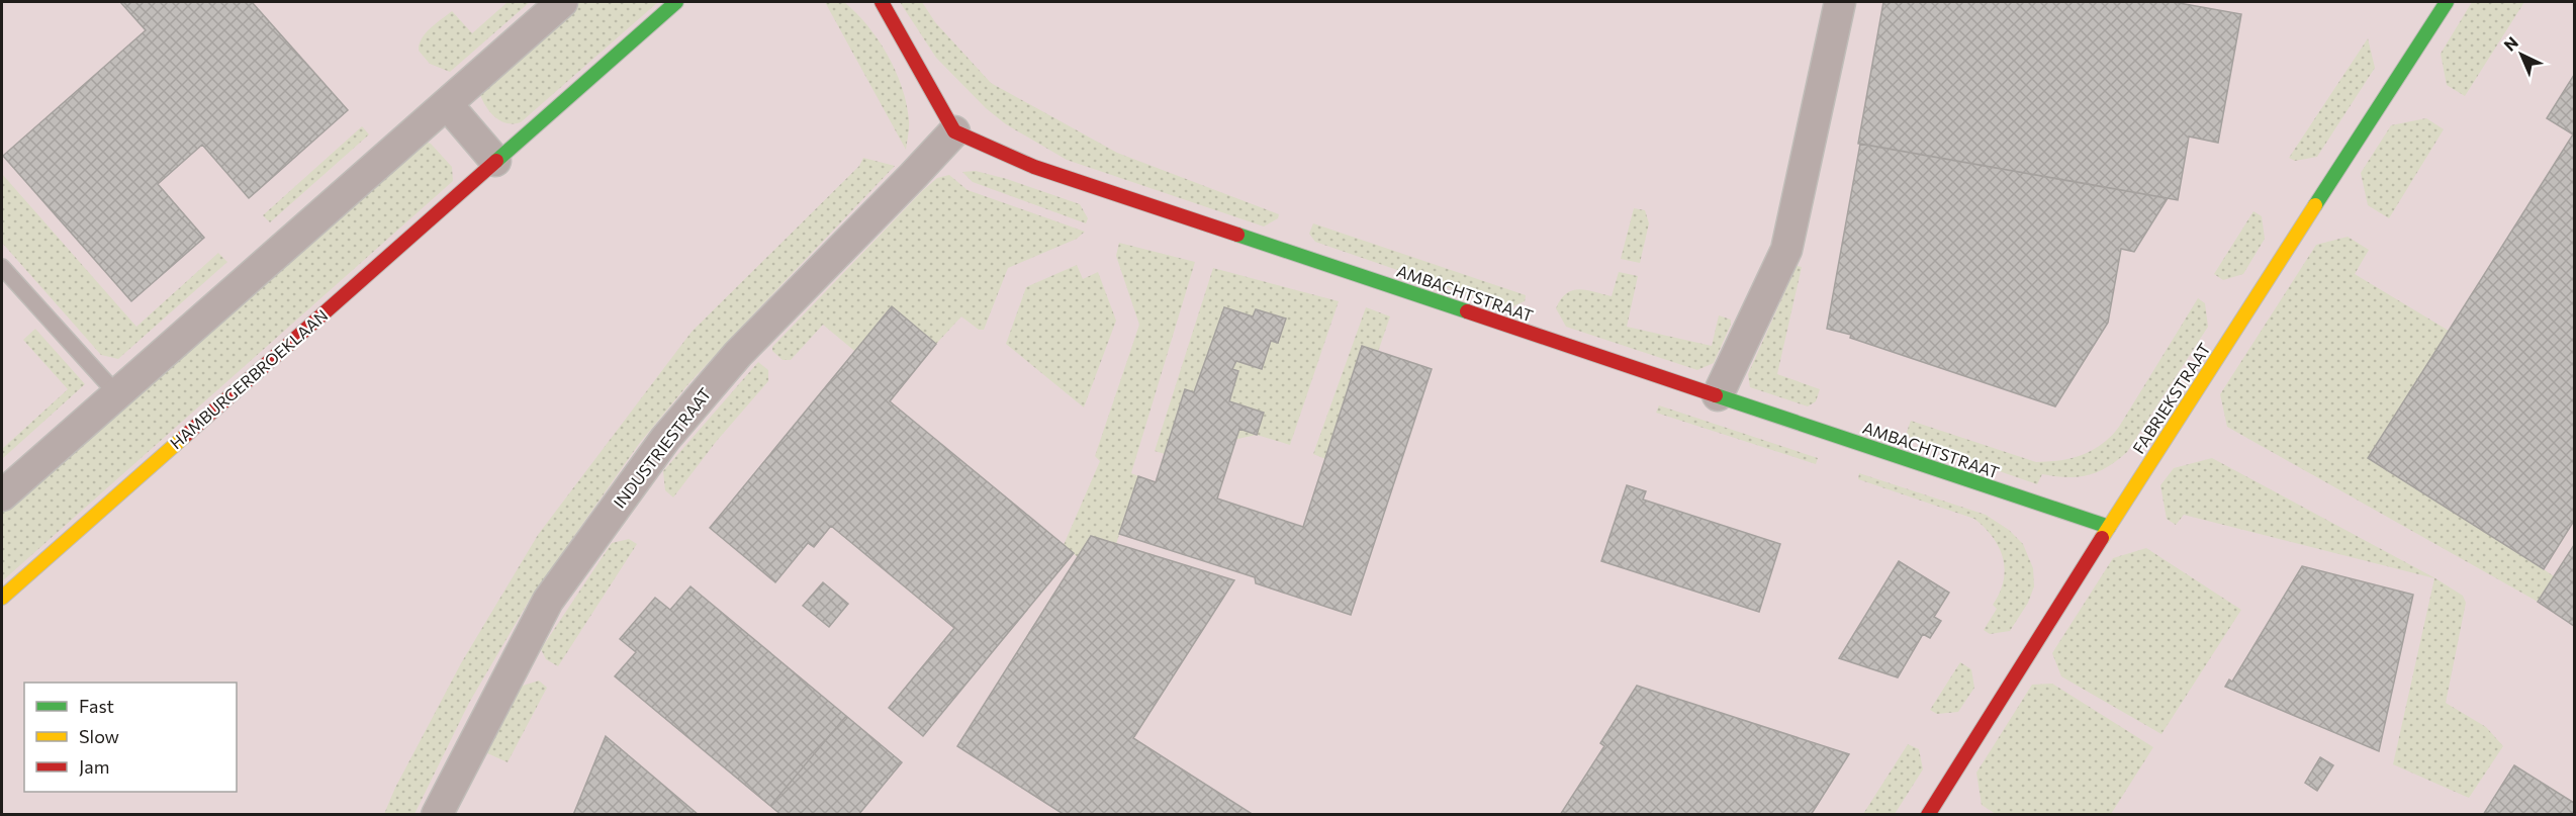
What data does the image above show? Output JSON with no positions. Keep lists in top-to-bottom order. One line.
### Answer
{"streets":{"street":["AMBACHTSTRAAT","HAMBURGERBROEKLAAN","FABRIEKSTRAAT","INDUSTRIESTRAAT"]},"crossings":[["AMBACHTSTRAAT","FABRIEKSTRAAT"],["AMBACHTSTRAAT","INDUSTRIESTRAAT"]],"legend":["Fast","Slow","Jam"],"north":"top left"}
